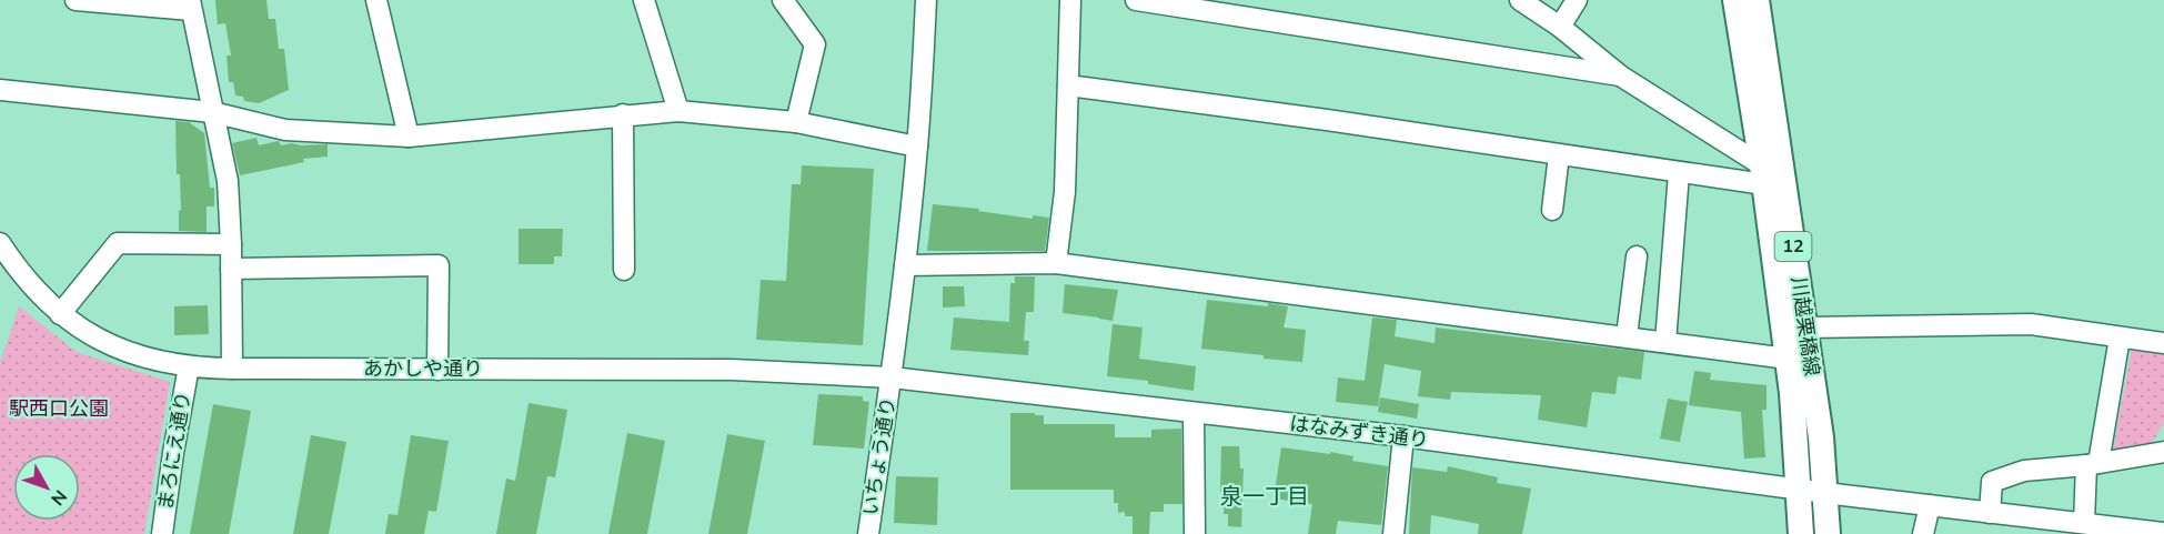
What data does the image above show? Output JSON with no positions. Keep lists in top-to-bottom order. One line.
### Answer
{"streets":{"main road":["12","川越栗橋線"],"street":["あかしや通り","はなみずき通り","まろにえ通り","いちょう通り"]},"crossings":[["川越栗橋線","はなみずき通り"],["あかしや通り","はなみずき通り"],["あかしや通り","まろにえ通り"],["あかしや通り","いちょう通り"],["はなみずき通り","いちょう通り"]],"districts":["泉一丁目"],"parks":["駅西口公園"],"north":"bottom right"}
